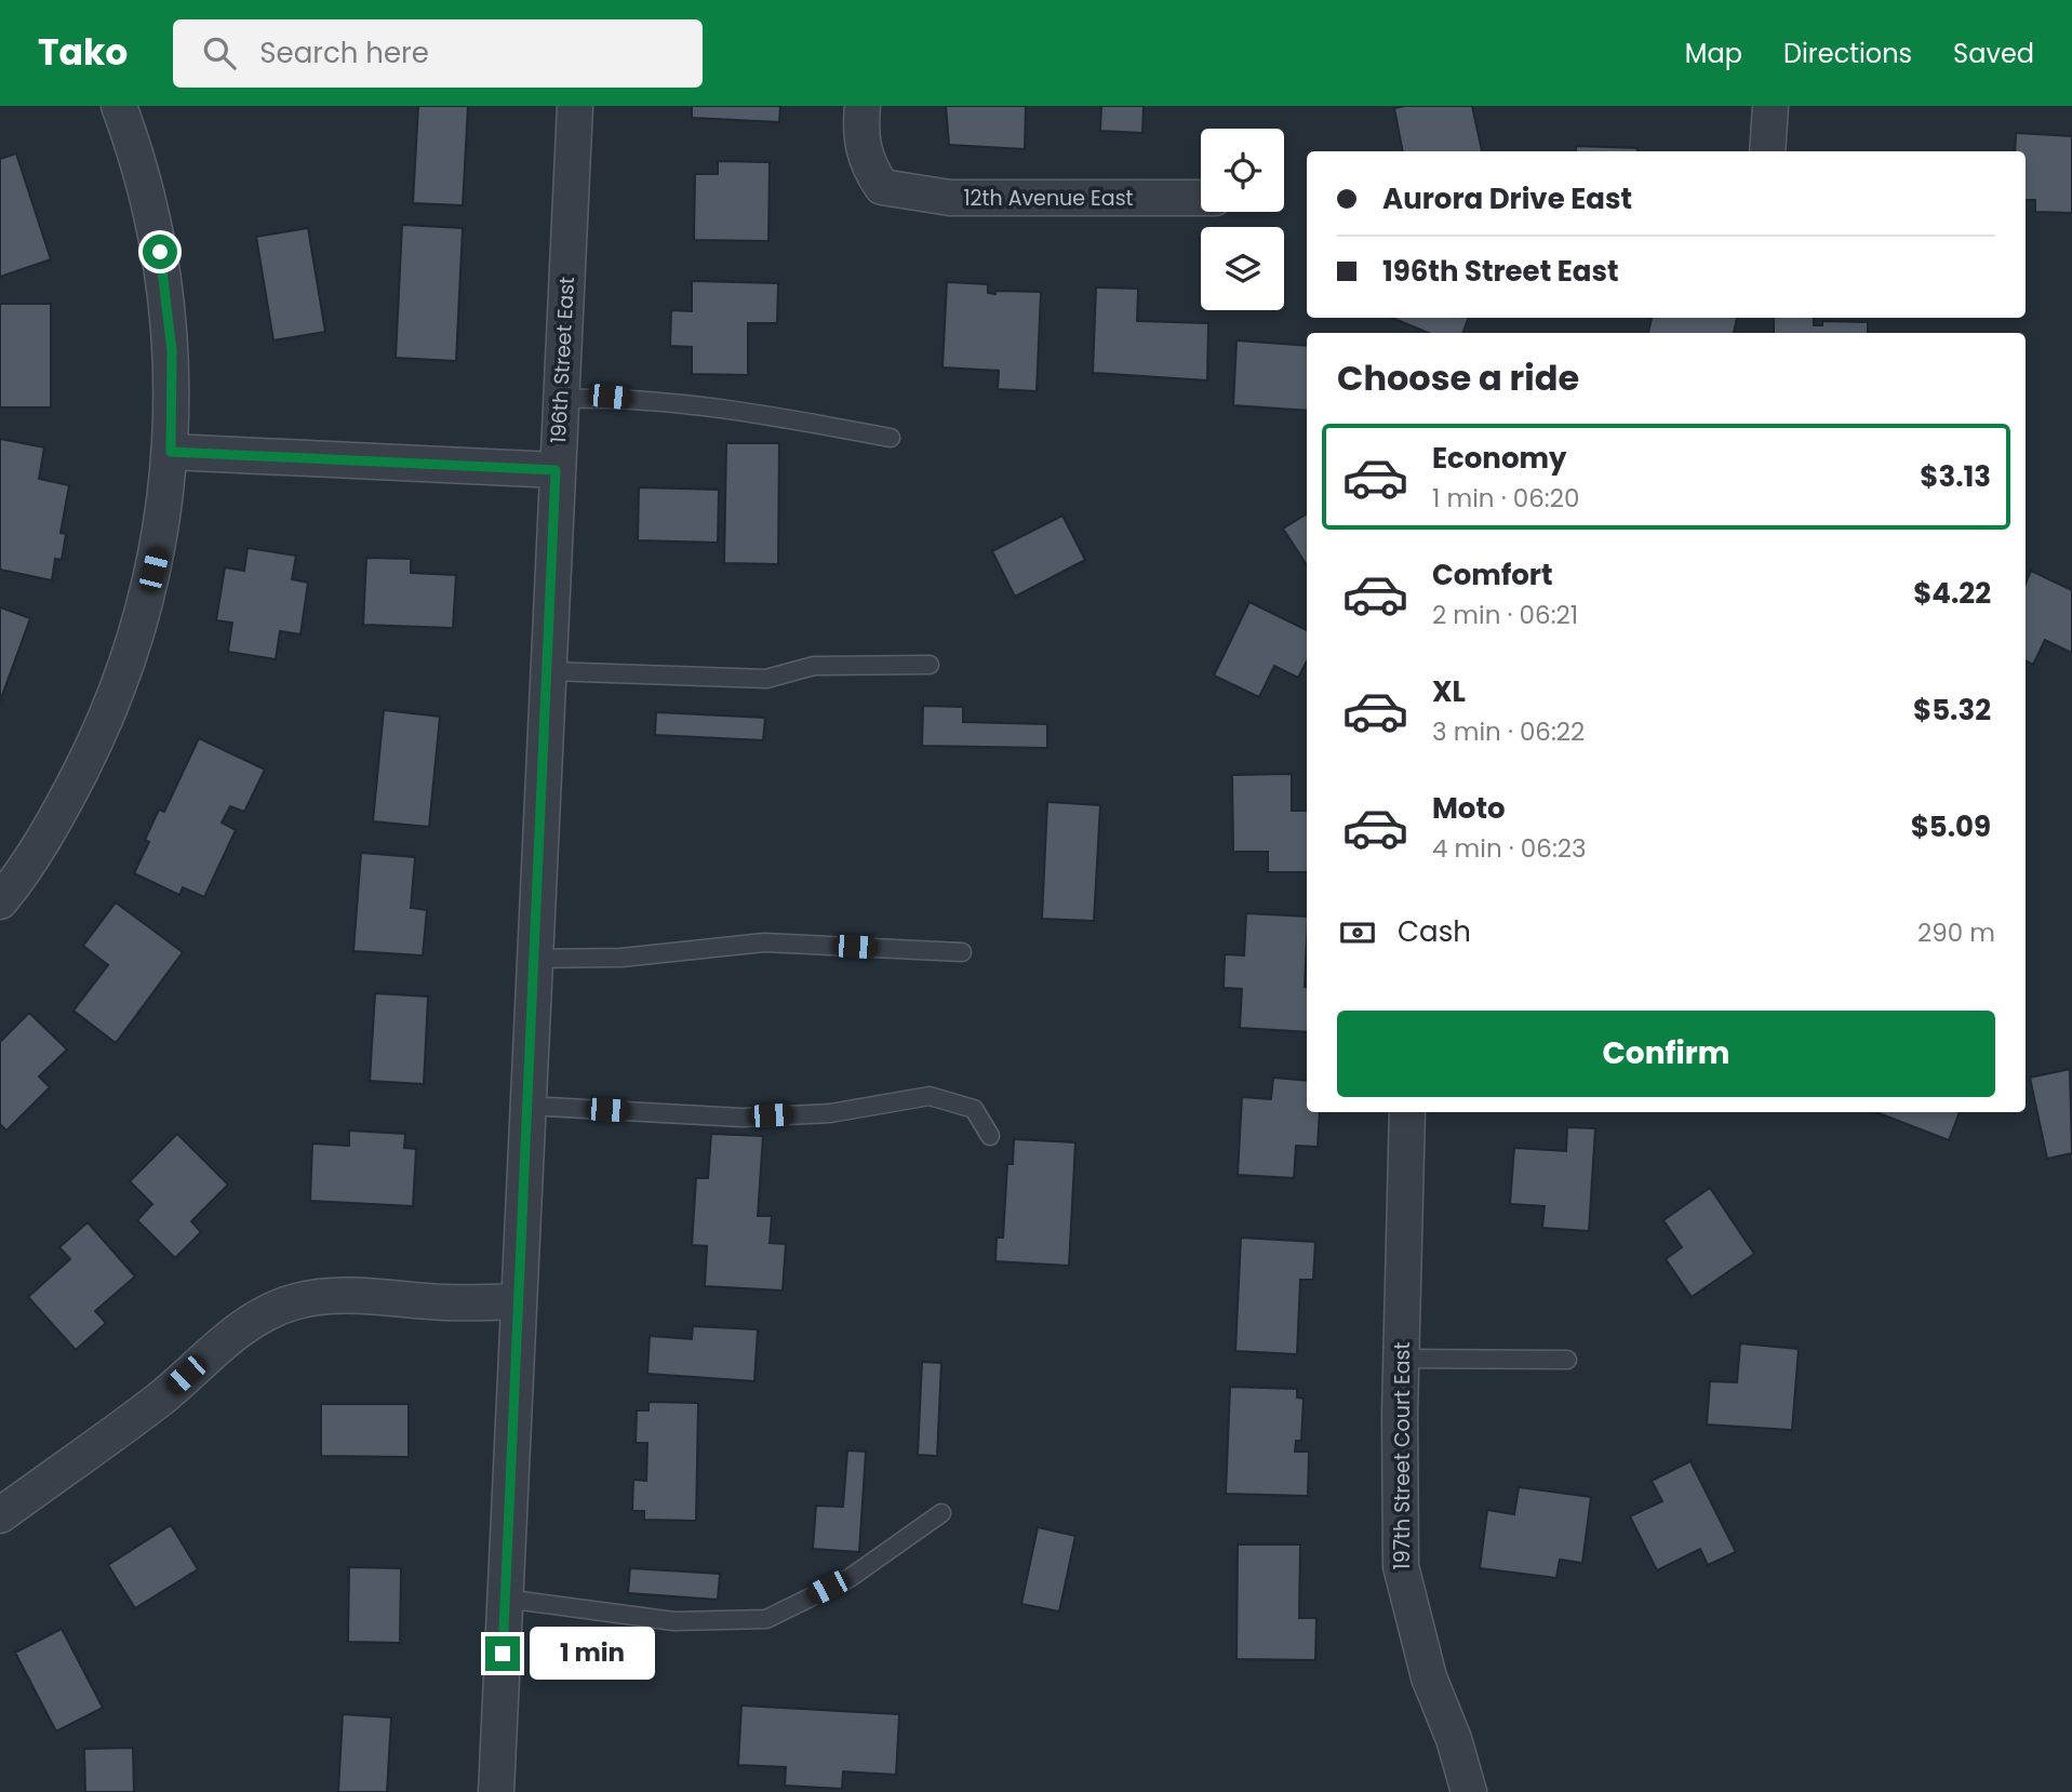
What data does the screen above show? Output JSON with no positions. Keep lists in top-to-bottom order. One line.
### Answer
{"streets":{"street":["12th Avenue East","196th Street East","197th Street Court East"]},"page":{"header":"Tako","search":"Search here","nav":["Map","Directions","Saved"],"banner":["Aurora Drive East","196th Street East"],"heading":"Choose a ride","list":[{"name":"Economy","note":"1 min · 06:20","value":"$3.13"},{"name":"Comfort","note":"2 min · 06:21","value":"$4.22"},{"name":"XL","note":"3 min · 06:22","value":"$5.32"},{"name":"Moto","note":"4 min · 06:23","value":"$5.09"}],"pay":["Cash","290 m"],"buttons":"Confirm","bubble":"1 min"}}
